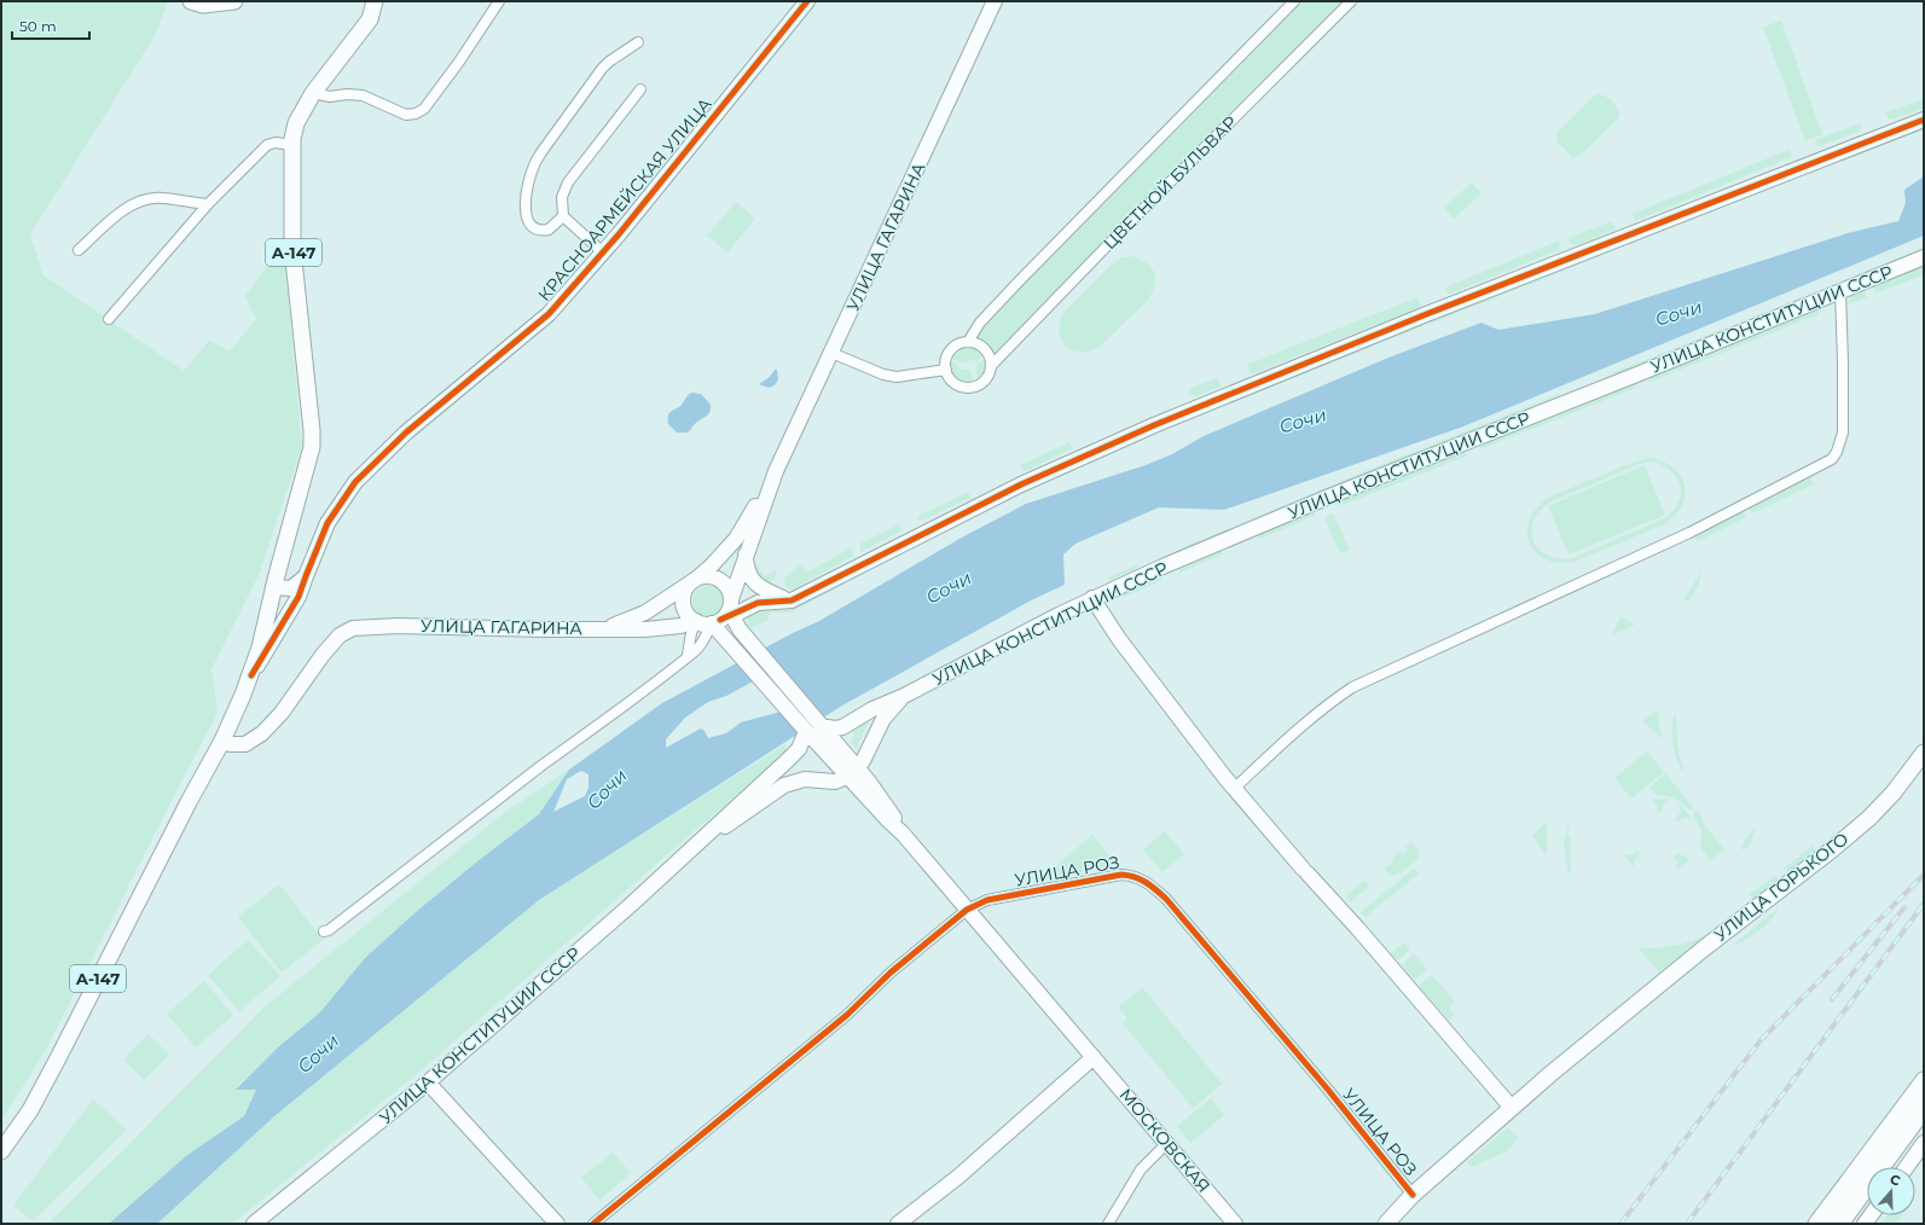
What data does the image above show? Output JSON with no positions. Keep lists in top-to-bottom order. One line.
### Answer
{"streets":{"main road":["КРАСНОАРМЕЙСКАЯ УЛИЦА","УЛИЦА ГАГАРИНА","А-147","УЛИЦА КОНСТИТУЦИИ СССР","УЛИЦА ГОРЬКОГО","МОСКОВСКАЯ"],"street":["ЦВЕТНОЙ БУЛЬВАР","УЛИЦА РОЗ"]},"crossings":[["КРАСНОАРМЕЙСКАЯ УЛИЦА","А-147"],["УЛИЦА ГАГАРИНА","А-147"],["УЛИЦА КОНСТИТУЦИИ СССР","МОСКОВСКАЯ"],["УЛИЦА РОЗ","МОСКОВСКАЯ"]],"water":["Сочи"],"scale_bar":"50 m","north":"top"}
